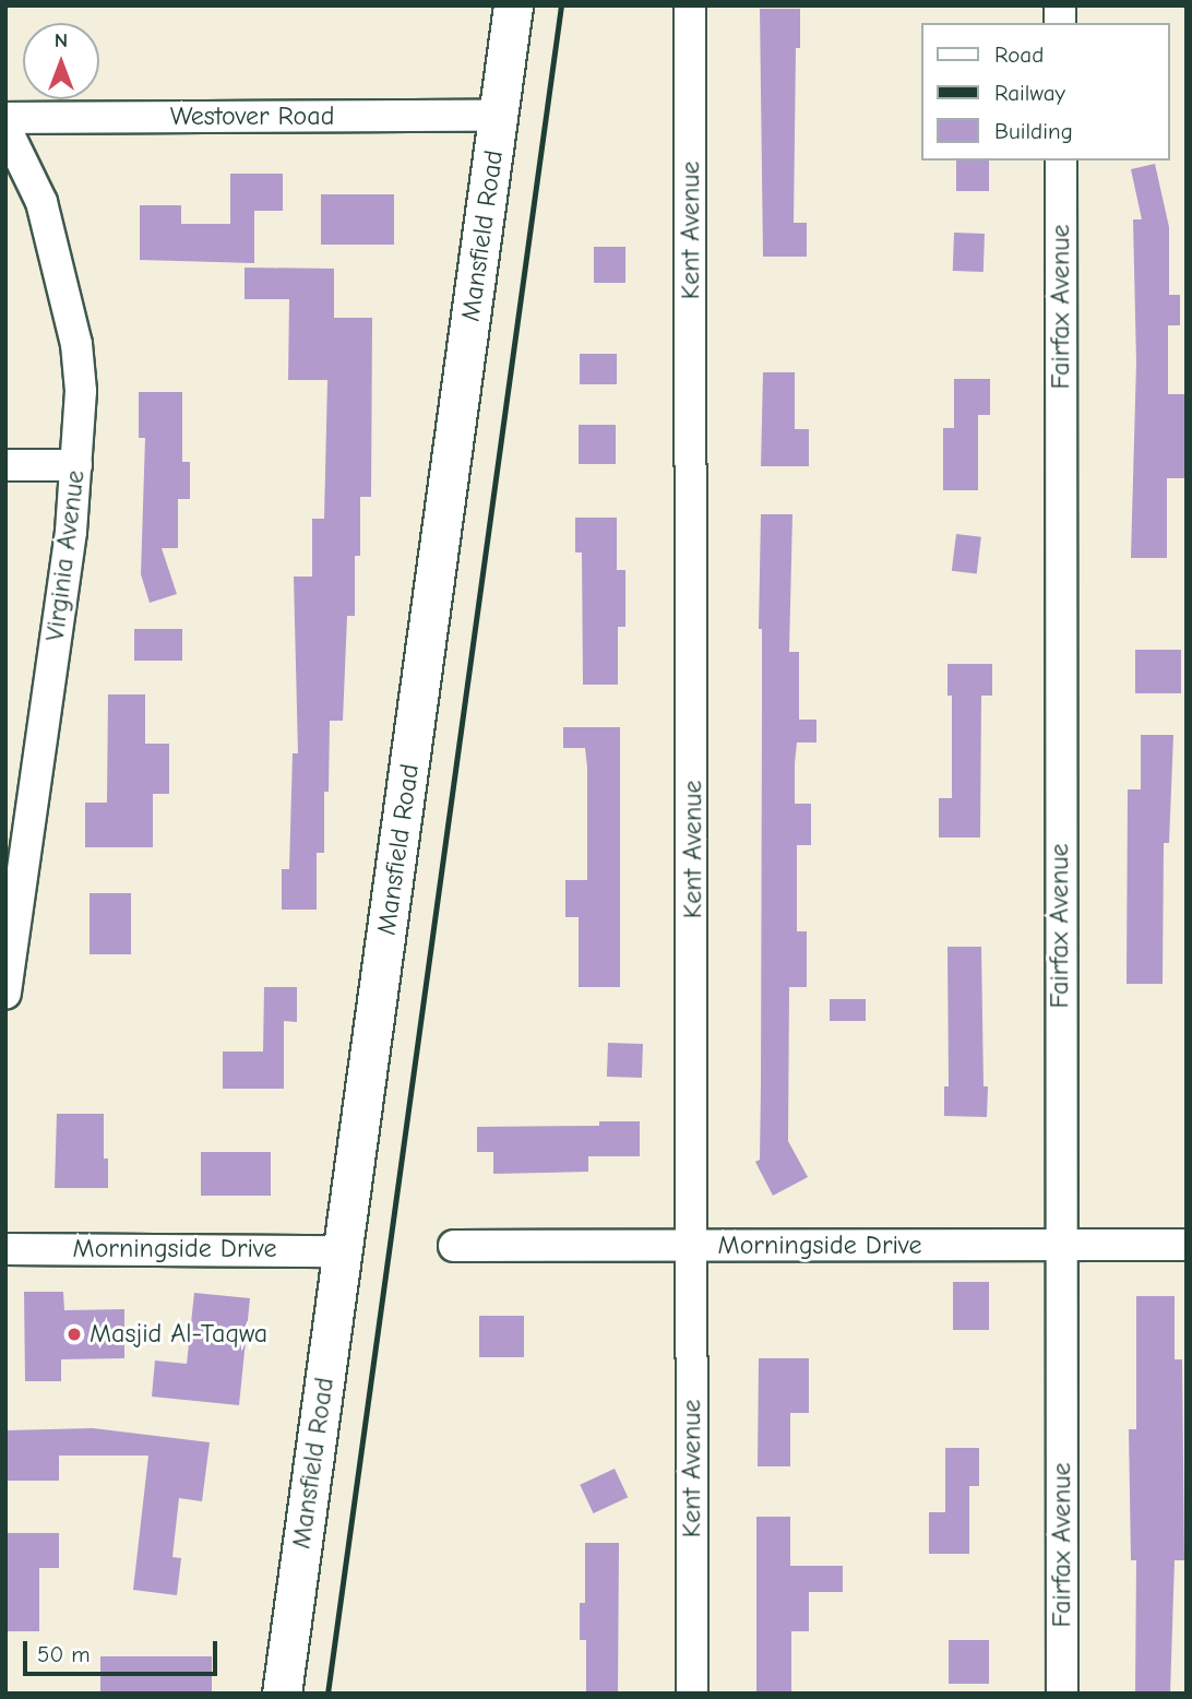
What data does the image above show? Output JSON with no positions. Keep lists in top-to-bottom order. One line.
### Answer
{"streets":{"main road":["Mansfield Road"],"street":["Westover Road","Kent Avenue","Fairfax Avenue","Virginia Avenue","Morningside Drive"]},"crossings":[["Westover Road","Mansfield Road"],["Kent Avenue","Morningside Drive"],["Mansfield Road","Morningside Drive"],["Fairfax Avenue","Morningside Drive"]],"places":["Masjid Al-Taqwa"],"legend":["Road","Railway","Building"],"scale_bar":"50 m","north":"top"}
